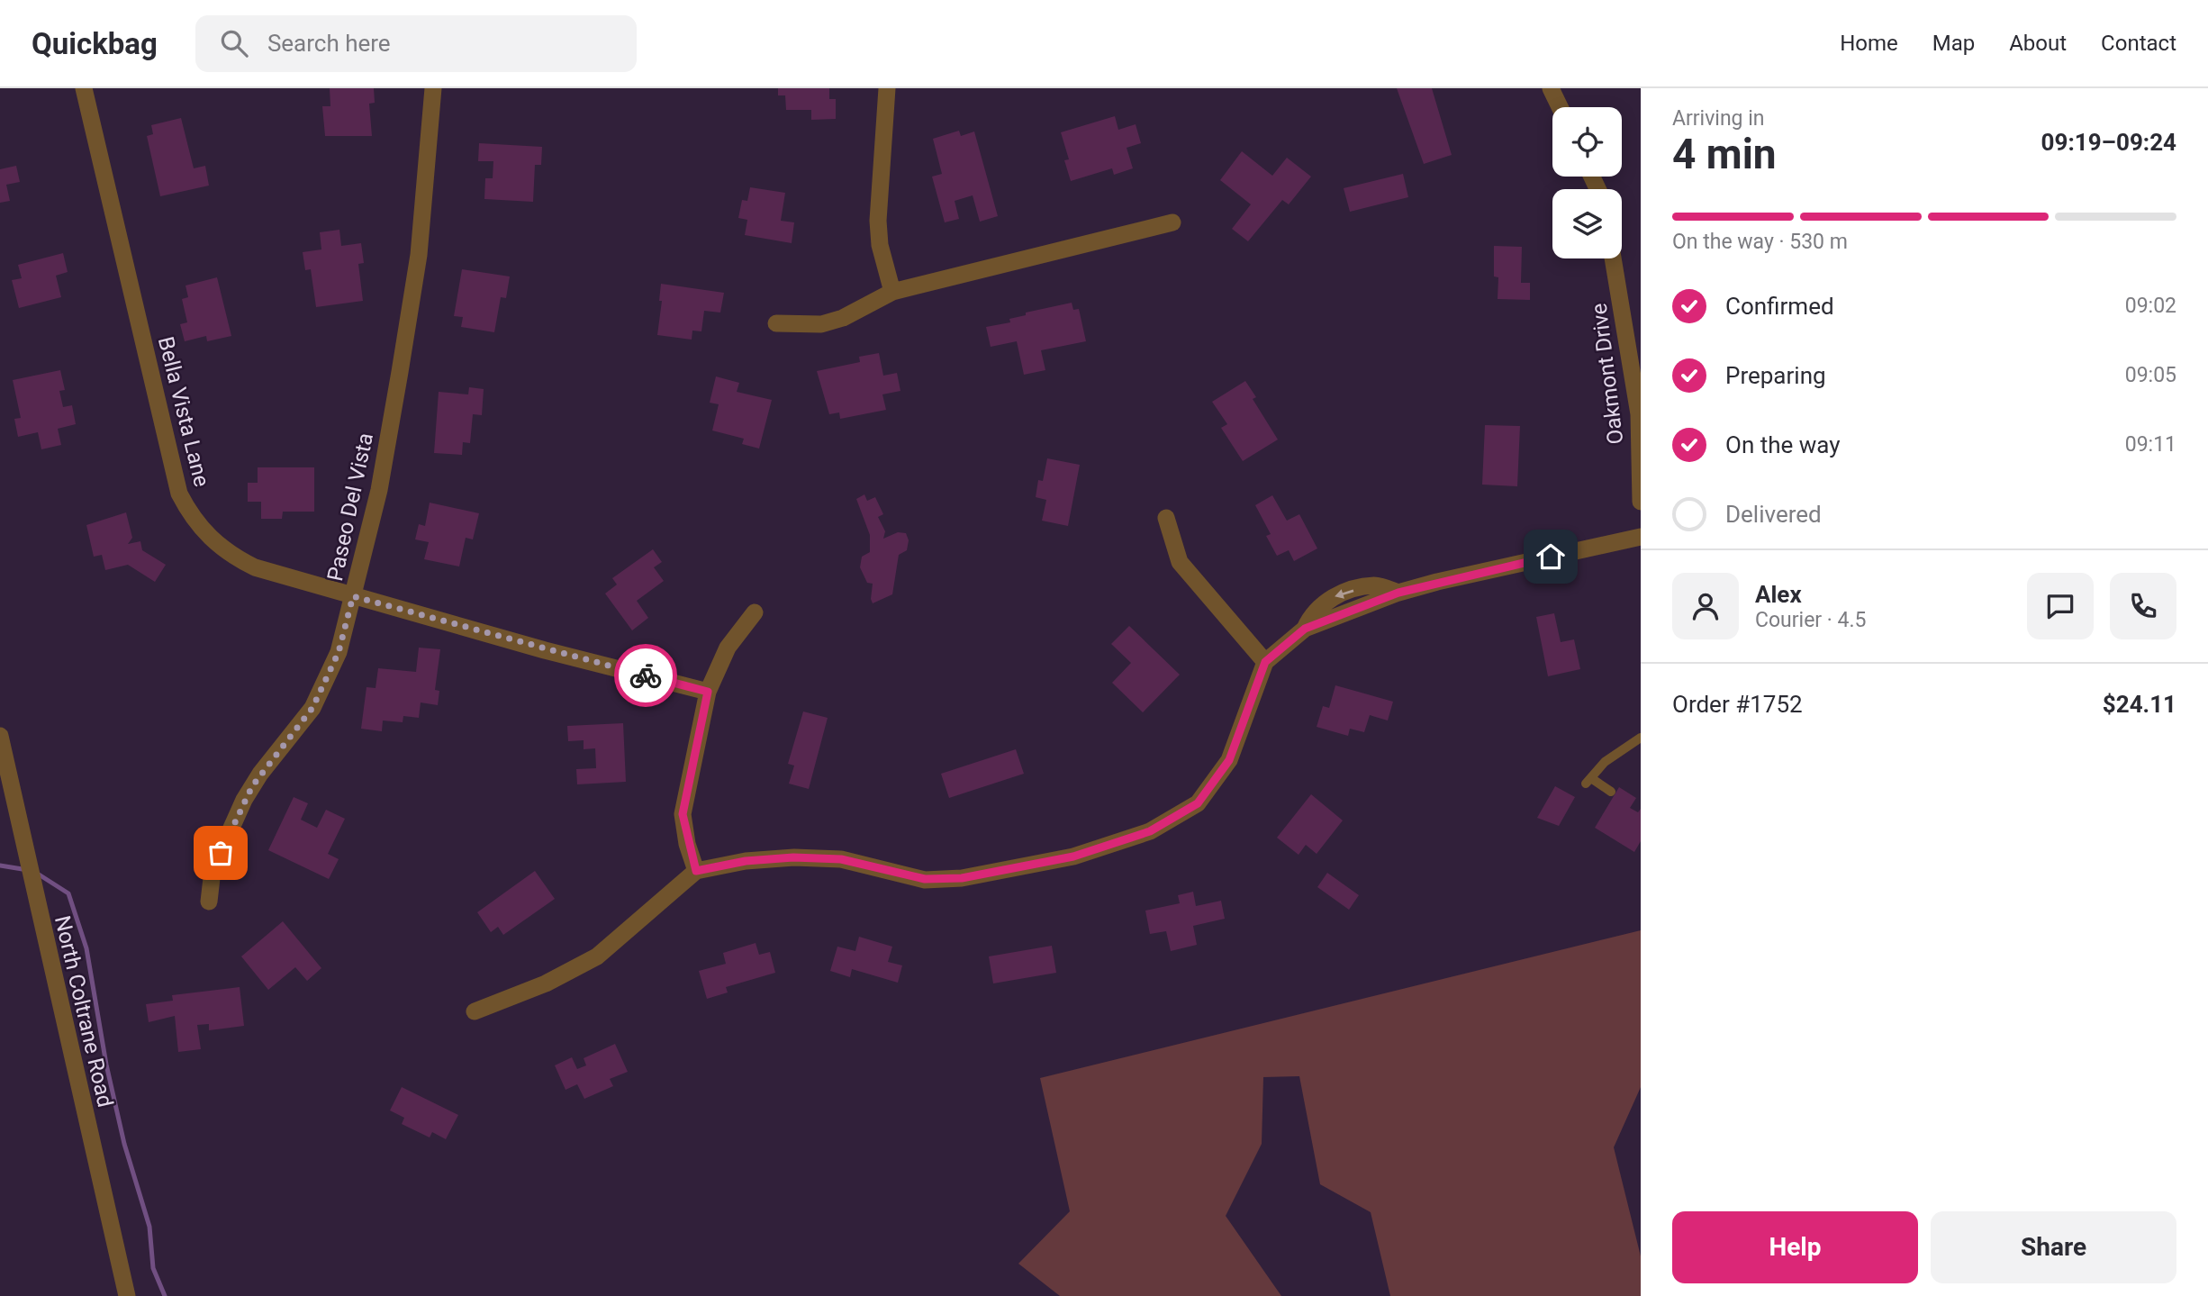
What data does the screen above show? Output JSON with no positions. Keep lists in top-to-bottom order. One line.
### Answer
{"streets":{"street":["Oakmont Drive","Bella Vista Lane","Paseo Del Vista","North Coltrane Road"]},"crossings":[["Bella Vista Lane","Paseo Del Vista"]],"page":{"header":"Quickbag","search":"Search here","nav":["Home","Map","About","Contact"],"heading":["4 min","Arriving in","09:19–09:24"],"panel":["Alex","Courier · 4.5","Order #1752","$24.11"],"bar":"On the way · 530 m","list":[["Confirmed","09:02"],["Preparing","09:05"],["On the way","09:11"],"Delivered"],"buttons":["Help","Share"]}}
